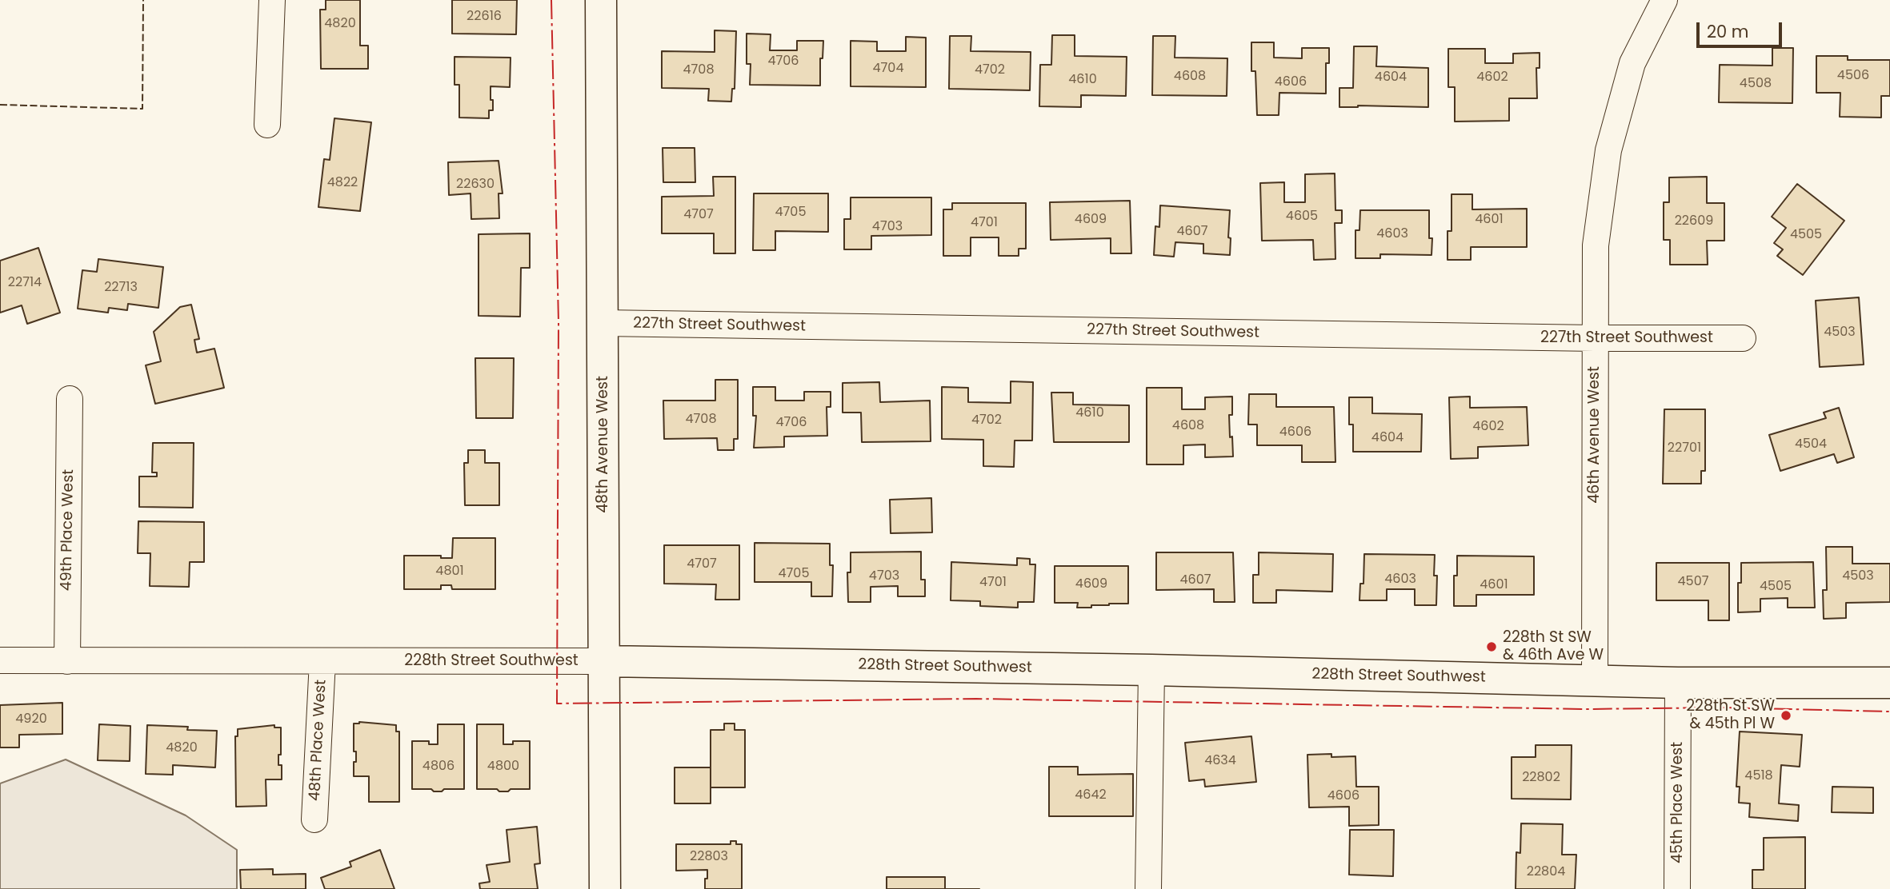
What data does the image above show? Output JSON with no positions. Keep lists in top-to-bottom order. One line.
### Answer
{"streets":{"main road":["48th Avenue West","228th Street Southwest"],"street":["227th Street Southwest","46th Avenue West","49th Place West","48th Place West","45th Place West"]},"crossings":[["227th Street Southwest","46th Avenue West"],["227th Street Southwest","48th Avenue West"],["46th Avenue West","228th Street Southwest"],["48th Avenue West","228th Street Southwest"],["49th Place West","228th Street Southwest"],["228th Street Southwest","48th Place West"],["228th Street Southwest","45th Place West"]],"places":["228th St SW & 46th Ave W","228th St SW & 45th Pl W"],"house_numbers":["22616","4820","4706","4704","4708","4702","4506","4608","4604","4602","4610","4606","4508","4822","22630","4705","4707","4605","4609","4601","22609","4701","4703","4607","4603","4505","22714","22713","4503","4610","4708","4702","4706","4608","4602","4606","4604","4504","22701","4707","4801","4705","4703","4503","4603","4607","4507","4701","4609","4601","4505","4920","4820","4634","4806","4800","4518","22802","4642","4606","22803","22804"],"scale_bar":"20 m"}
